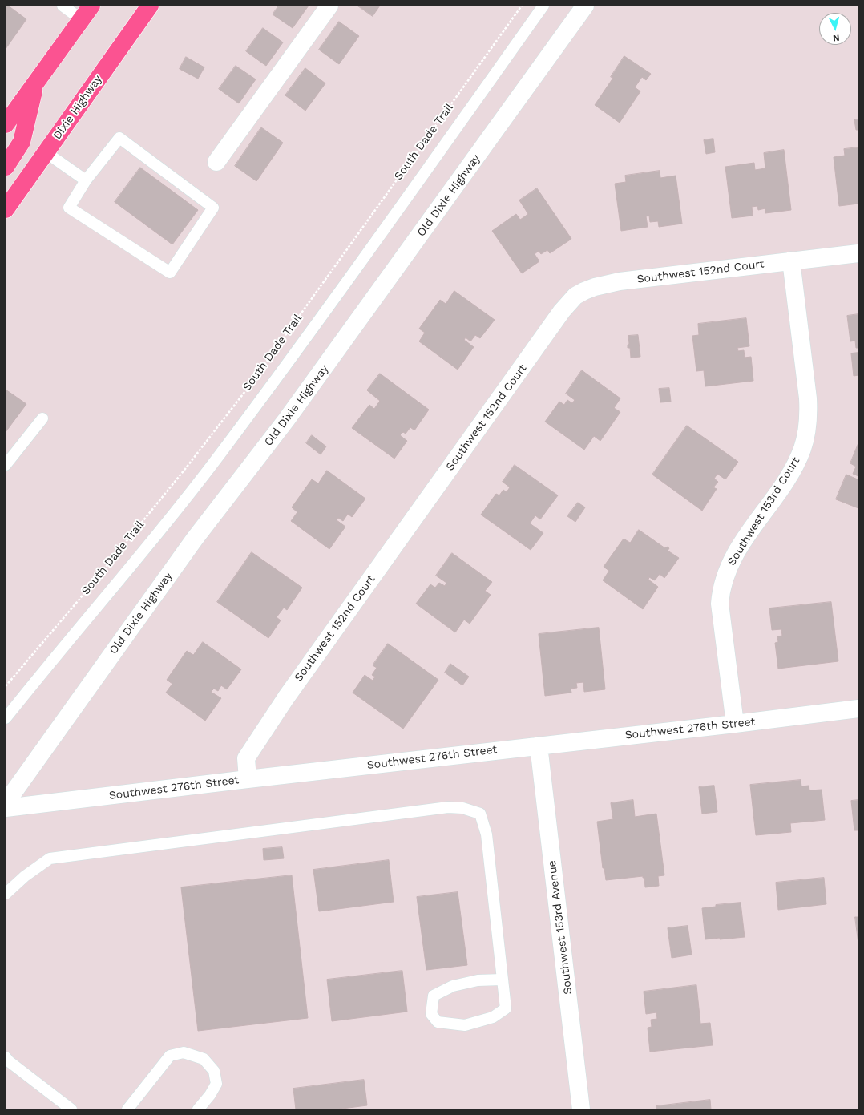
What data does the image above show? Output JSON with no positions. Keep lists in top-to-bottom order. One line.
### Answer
{"streets":{"highway":["Dixie Highway"],"street":["Old Dixie Highway","Southwest 152nd Court","Southwest 153rd Court","Southwest 276th Street","Southwest 153rd Avenue"],"path":["South Dade Trail"]},"crossings":[["Southwest 152nd Court","Southwest 153rd Court"],["Southwest 152nd Court","Southwest 276th Street"],["Southwest 153rd Court","Southwest 276th Street"],["Southwest 276th Street","Southwest 153rd Avenue"]],"north":"bottom"}
